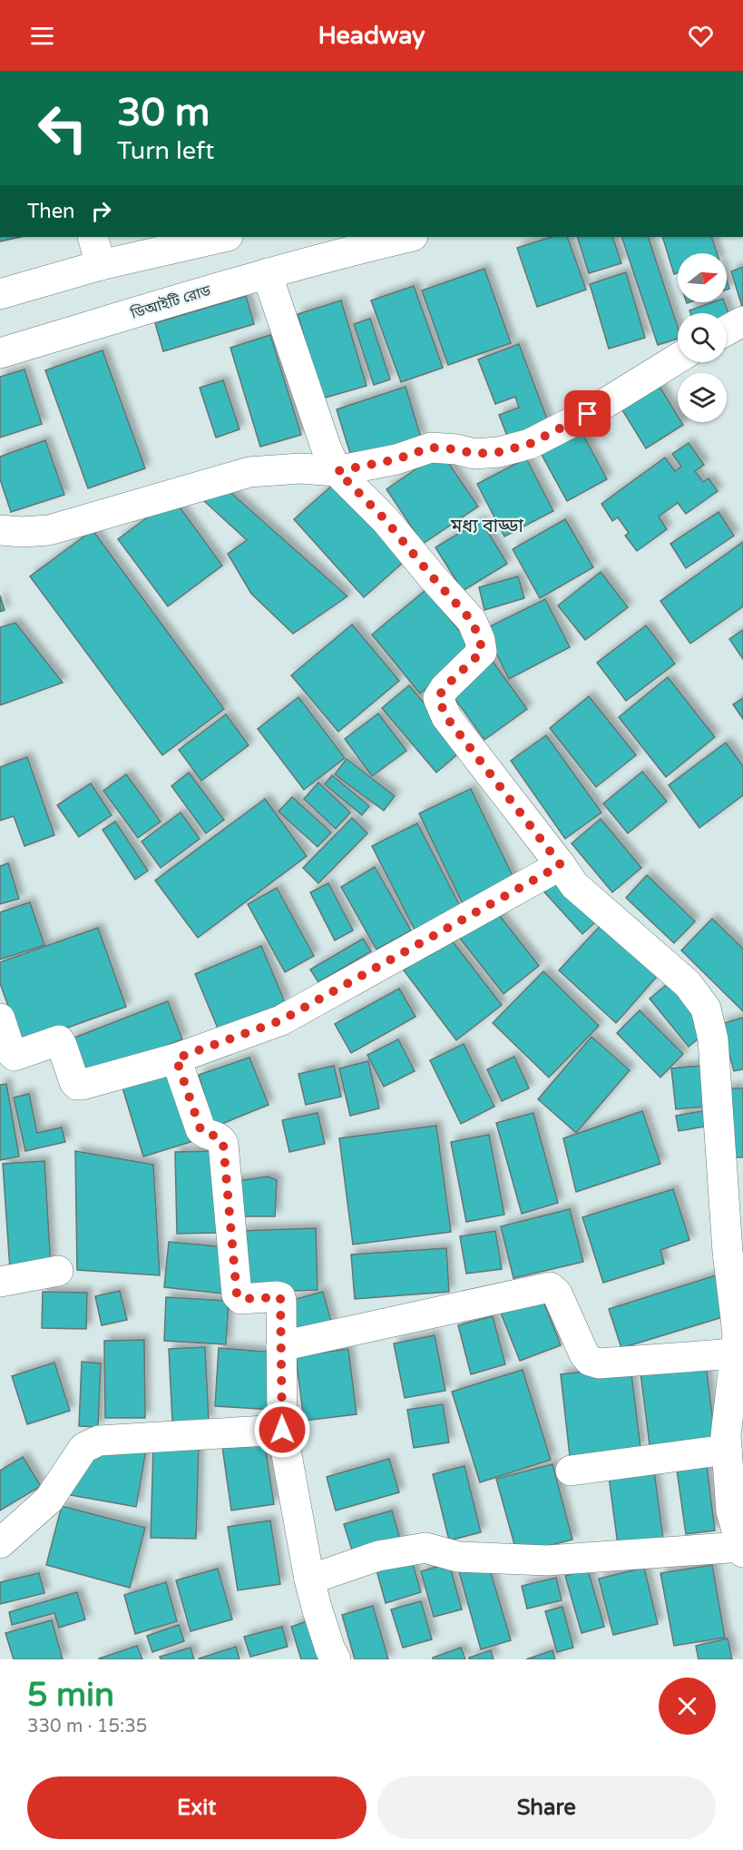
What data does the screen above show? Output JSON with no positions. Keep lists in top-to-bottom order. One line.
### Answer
{"streets":{"street":["ডিআইটি রোড"]},"districts":["মধ্য বাড্ডা"],"north":"right","page":{"header":"Headway","turn":["30 m","Turn left"],"then":"Then","heading":["5 min","330 m · 15:35"],"buttons":["Exit","Share"]}}
